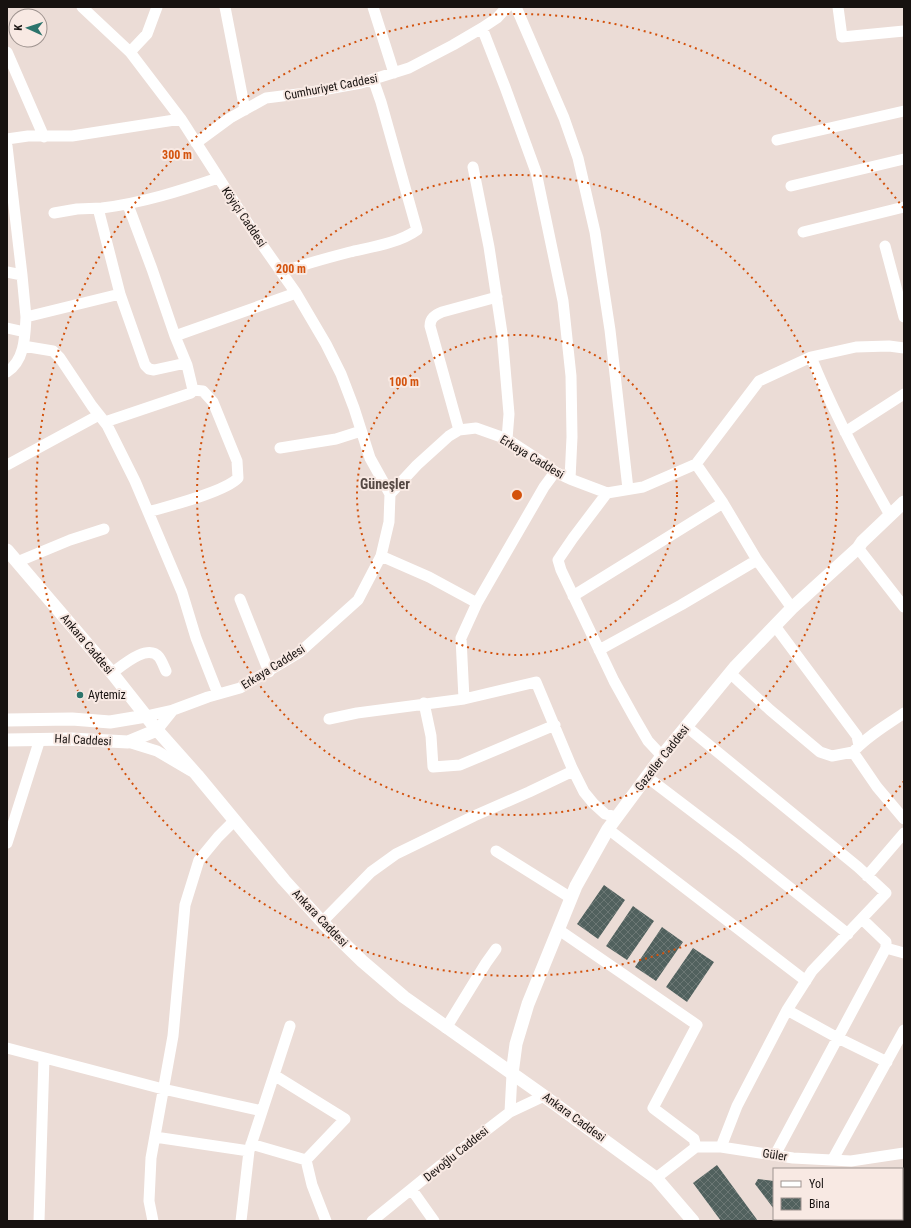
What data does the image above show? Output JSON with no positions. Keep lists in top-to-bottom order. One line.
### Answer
{"streets":{"street":["Cumhuriyet Caddesi","Köyiçi Caddesi","Erkaya Caddesi","Ankara Caddesi","Hal Caddesi","Gazeller Caddesi","Devoğlu Caddesi","Güler"]},"crossings":[["Cumhuriyet Caddesi","Köyiçi Caddesi"],["Köyiçi Caddesi","Erkaya Caddesi"],["Erkaya Caddesi","Ankara Caddesi"],["Erkaya Caddesi","Hal Caddesi"],["Ankara Caddesi","Hal Caddesi"],["Ankara Caddesi","Gazeller Caddesi"],["Ankara Caddesi","Devoğlu Caddesi"]],"districts":["Güneşler"],"places":["Aytemiz"],"legend":["Yol","Bina"],"north":"left","rings":["300 m","200 m","100 m"]}
